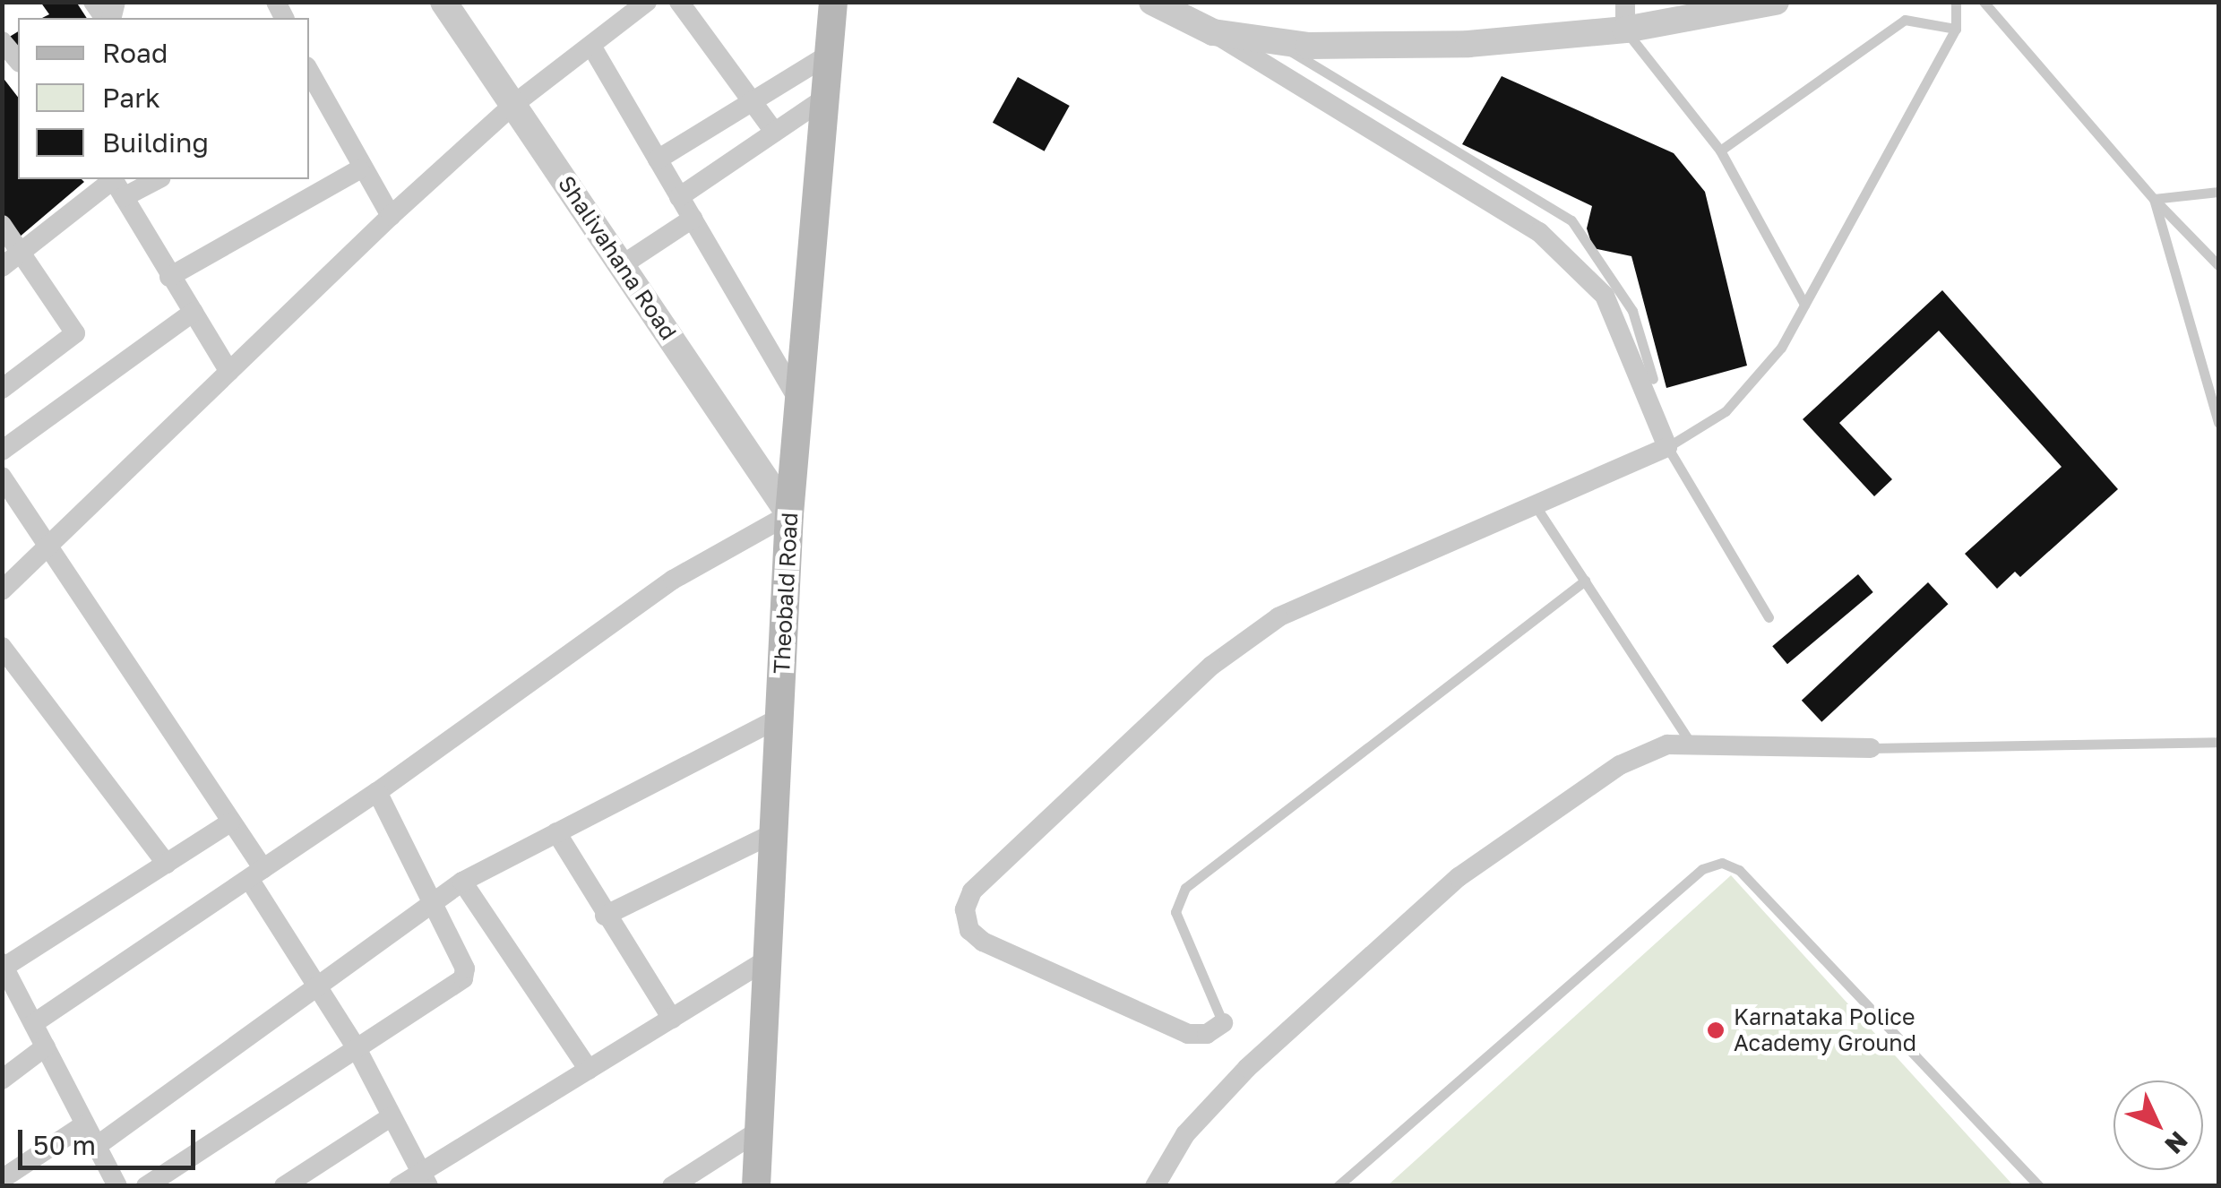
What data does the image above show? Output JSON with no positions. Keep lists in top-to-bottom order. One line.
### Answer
{"streets":{"main road":["Theobald Road"],"street":["Shalivahana Road"]},"crossings":[["Shalivahana Road","Theobald Road"]],"places":["Karnataka Police Academy Ground"],"legend":["Road","Park","Building"],"scale_bar":"50 m","north":"bottom right"}
